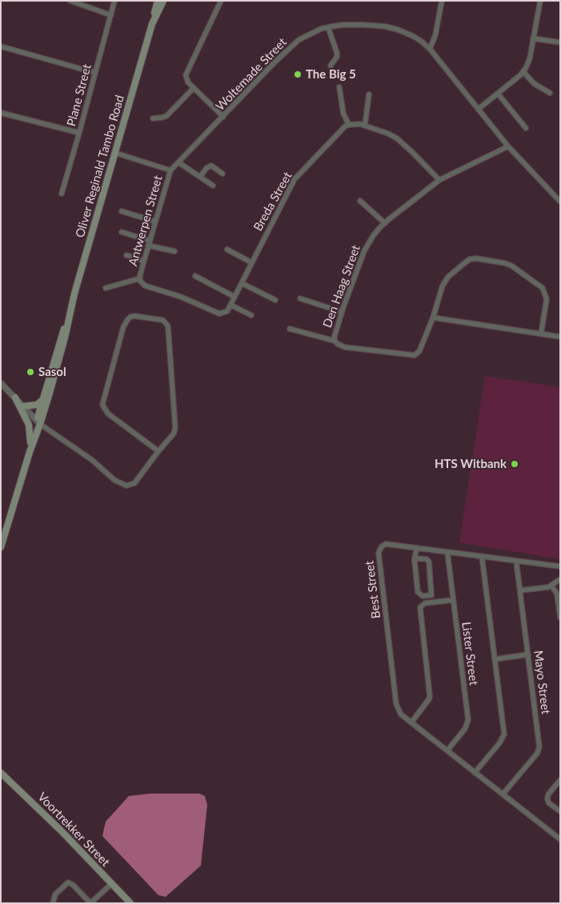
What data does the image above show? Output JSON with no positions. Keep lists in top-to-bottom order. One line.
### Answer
{"streets":{"main road":["Oliver Reginald Tambo Road","Voortrekker Street"],"street":["Woltemade Street","Plane Street","Breda Street","Antwerpen Street","Den Haag Street","Best Street","Lister Street","Mayo Street"]},"crossings":[["Woltemade Street","Antwerpen Street"],["Woltemade Street","Den Haag Street"],["Breda Street","Antwerpen Street"],["Best Street","Lister Street"],["Best Street","Mayo Street"]],"places":["The Big 5","Sasol","HTS Witbank"]}
